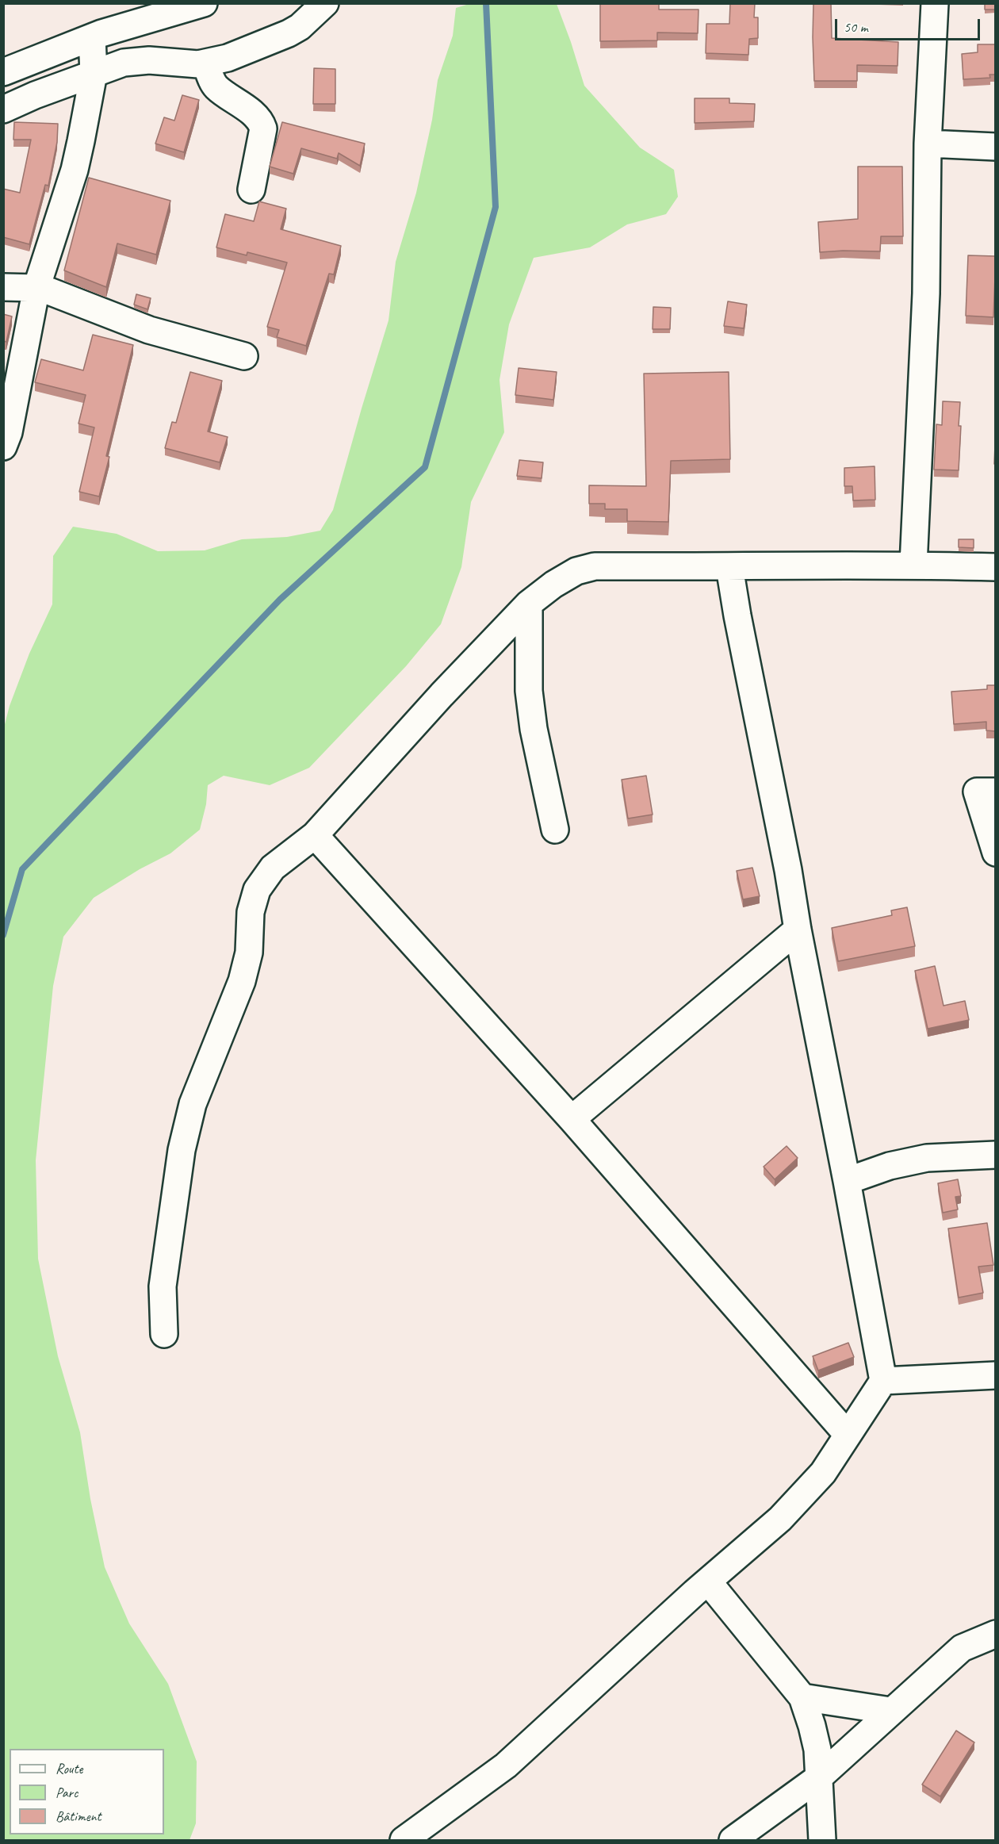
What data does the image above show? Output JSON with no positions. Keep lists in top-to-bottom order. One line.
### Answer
{"legend":["Route","Parc","Bâtiment"],"scale_bar":"50 m"}
